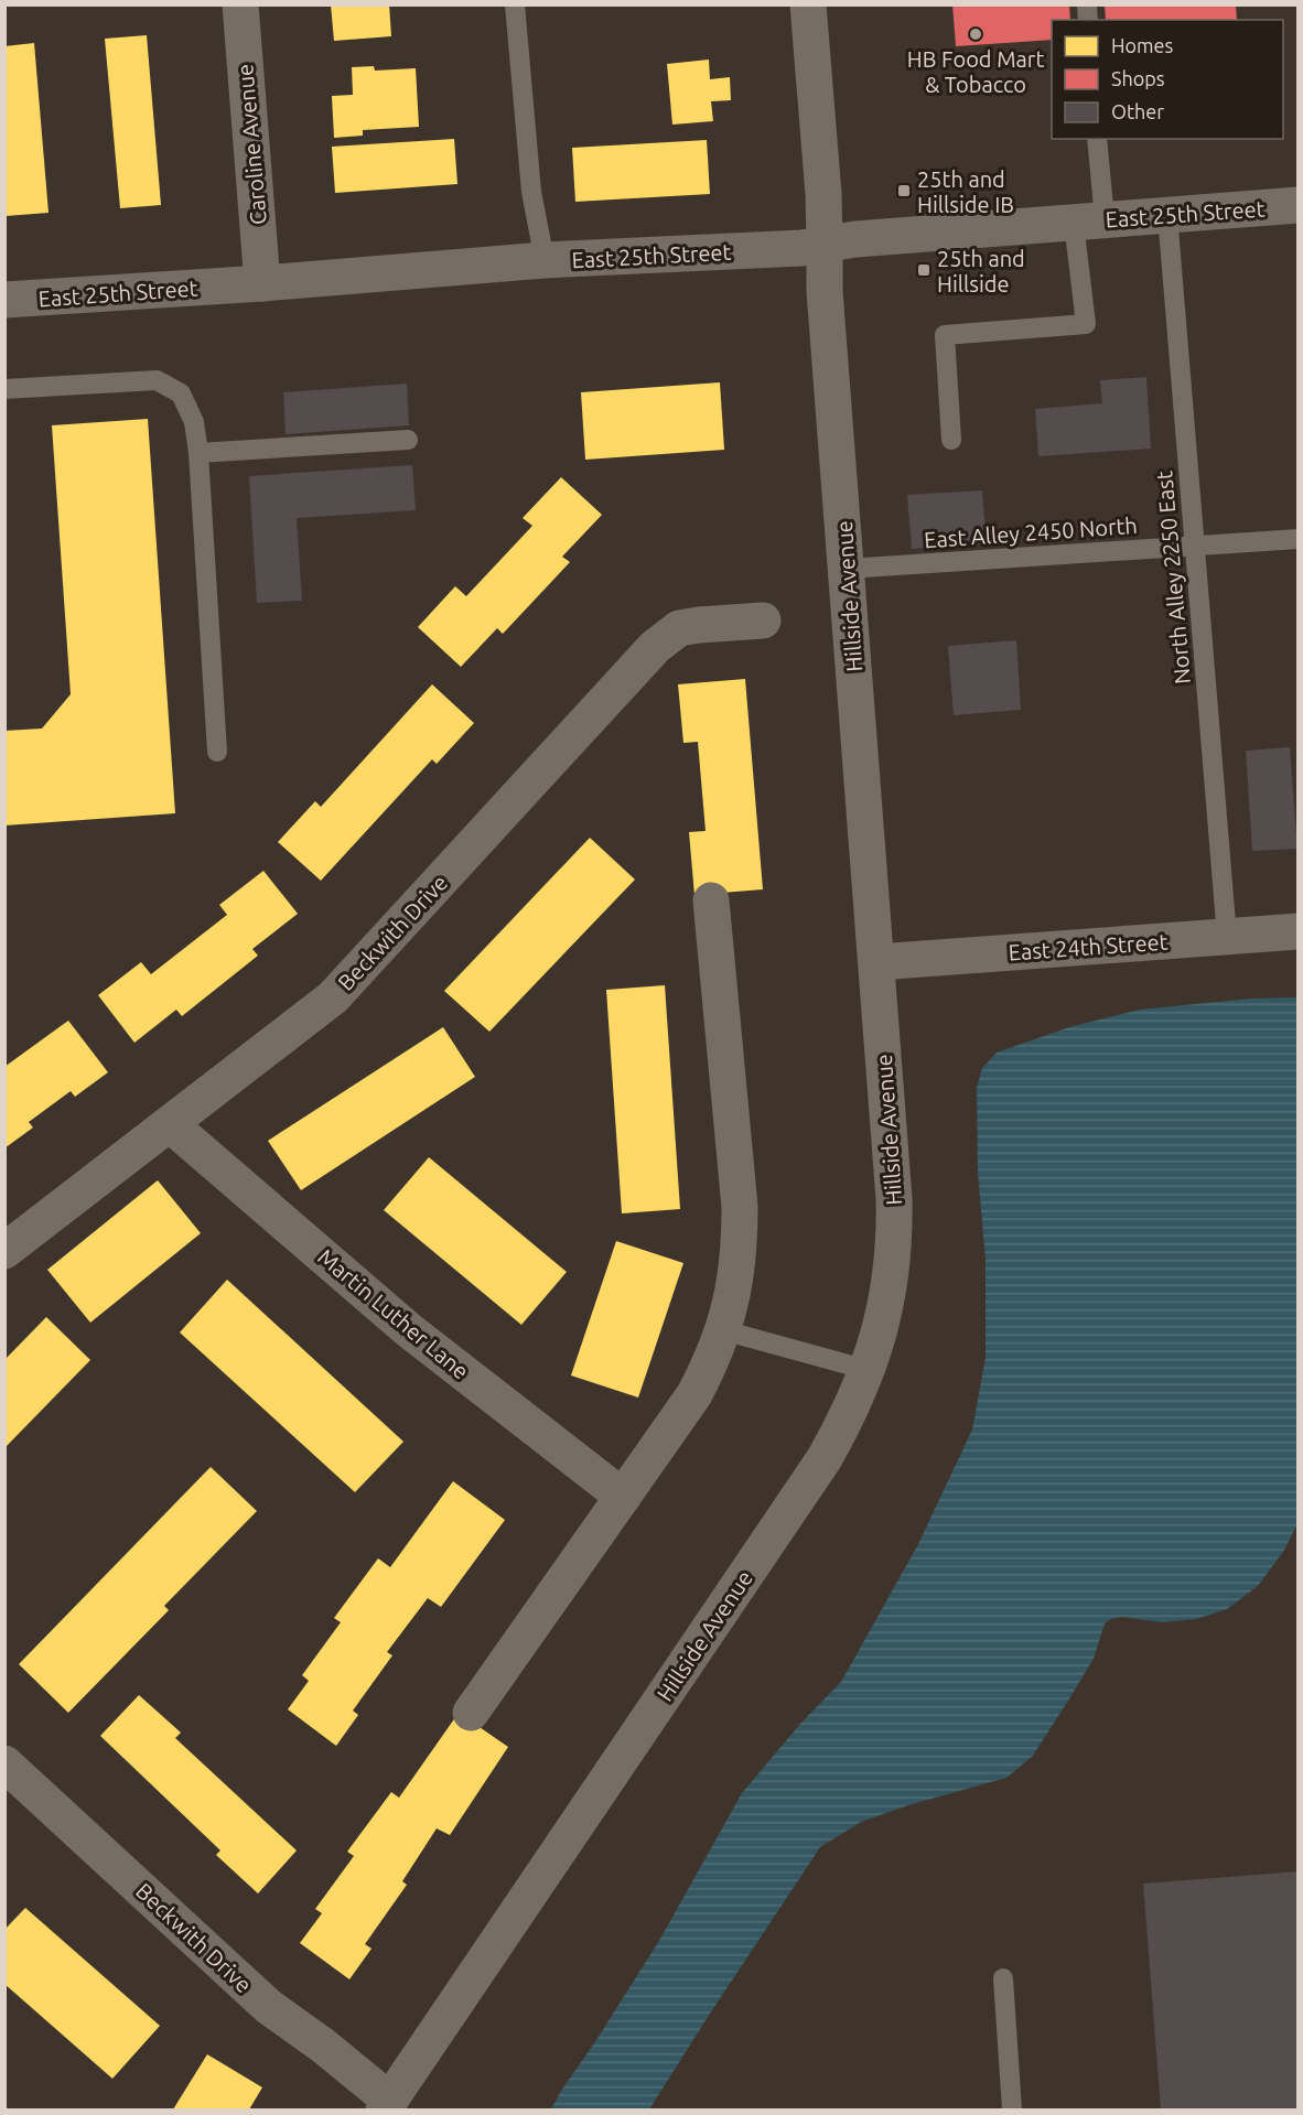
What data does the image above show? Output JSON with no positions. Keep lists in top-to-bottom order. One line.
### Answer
{"streets":{"street":["Caroline Avenue","East 25th Street","Hillside Avenue","Beckwith Drive","East 24th Street","Martin Luther Lane"],"lane":["East Alley 2450 North","North Alley 2250 East"]},"crossings":[["Caroline Avenue","East 25th Street"],["East 25th Street","North Alley 2250 East"],["East 25th Street","Hillside Avenue"],["East Alley 2450 North","North Alley 2250 East"],["East Alley 2450 North","Hillside Avenue"],["North Alley 2250 East","East 24th Street"],["Hillside Avenue","Beckwith Drive"],["Hillside Avenue","East 24th Street"],["Beckwith Drive","Martin Luther Lane"]],"places":{"other":["HB Food Mart & Tobacco"],"transit":["25th and Hillside IB","25th and Hillside"]},"legend":["Homes","Shops","Other"]}
